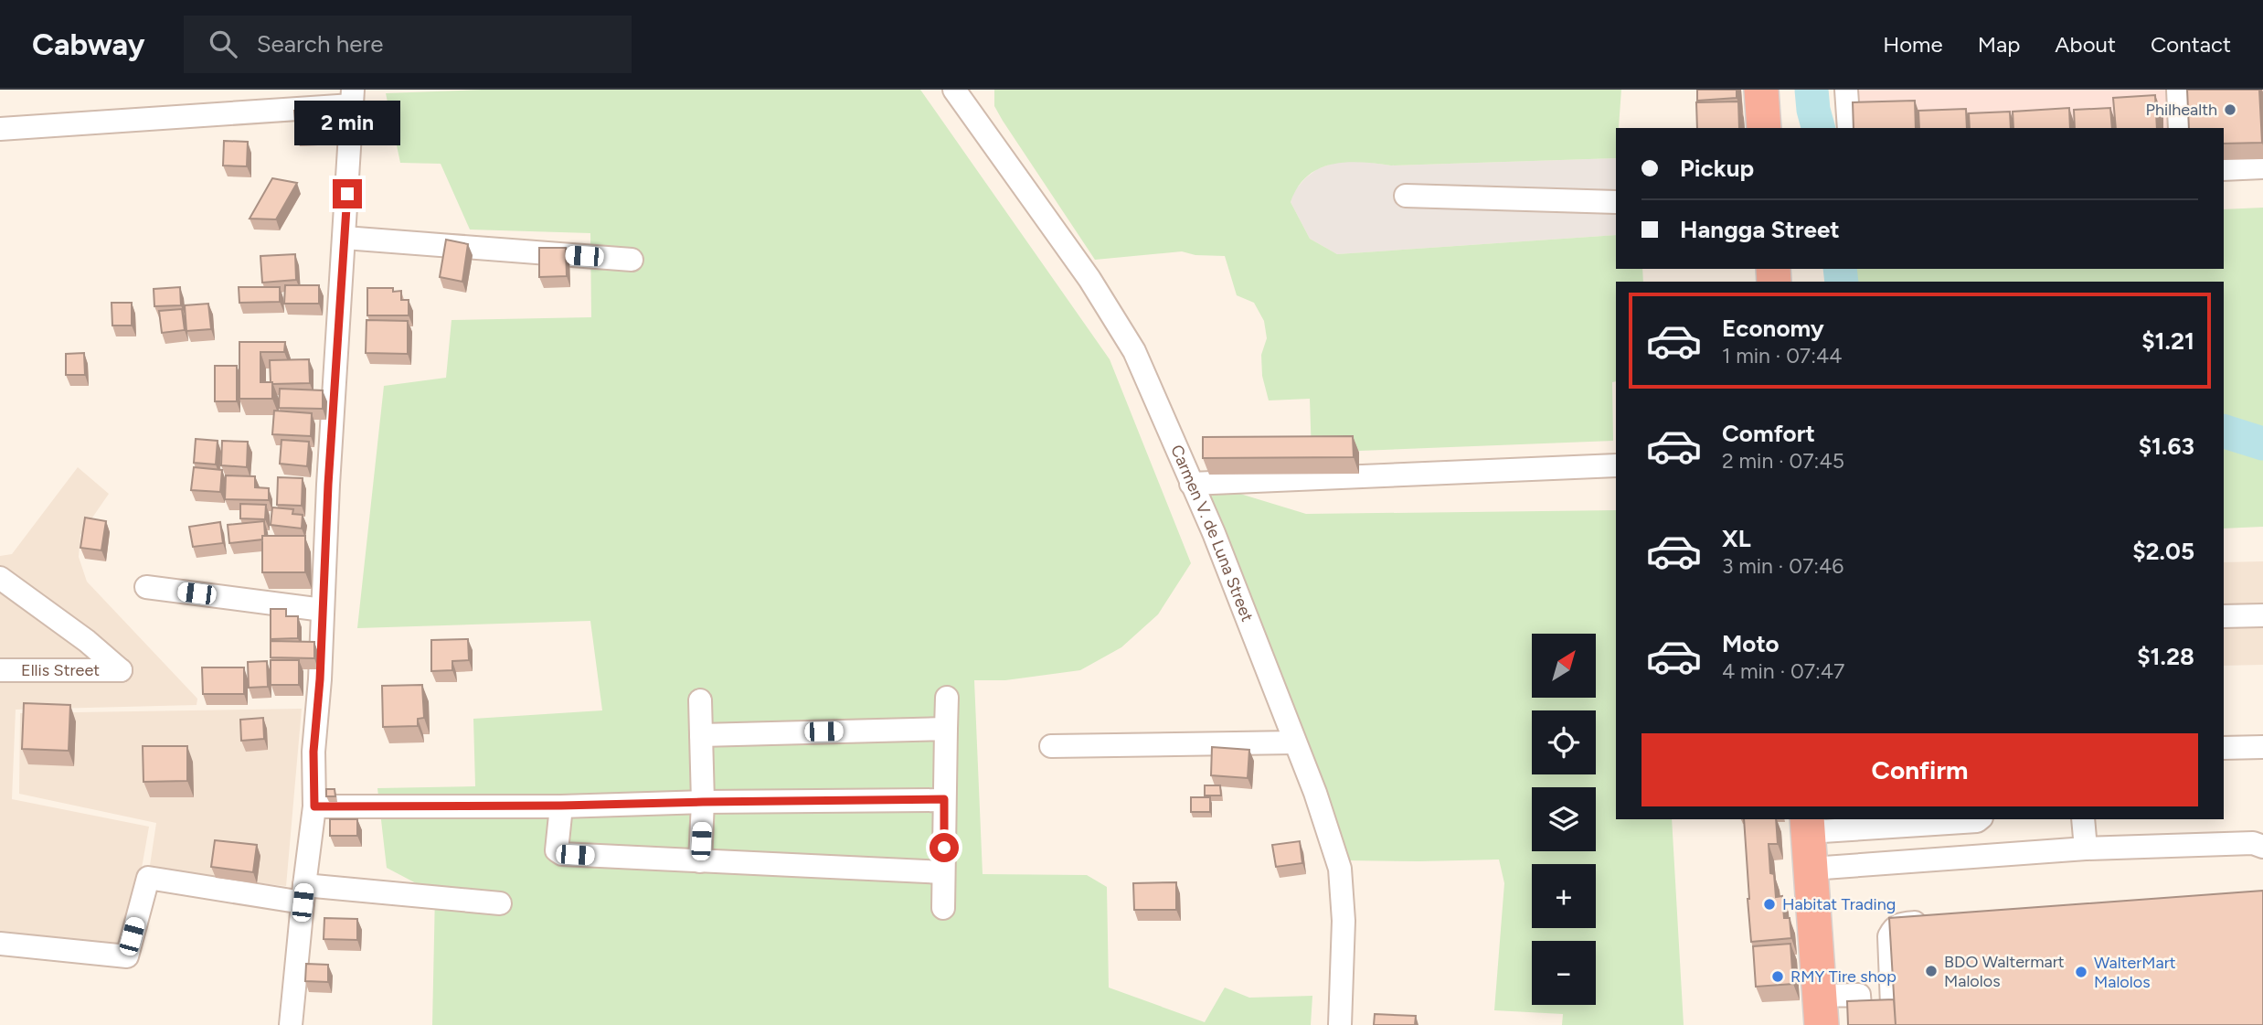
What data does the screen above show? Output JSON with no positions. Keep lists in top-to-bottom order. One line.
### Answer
{"streets":{"street":["Carmen V. de Luna Street","Ellis Street"]},"places":["Philhealth","Habitat Trading","BDO Waltermart Malolos","WalterMart Malolos","RMY Tire shop"],"north":"top right","page":{"header":"Cabway","search":"Search here","nav":["Home","Map","About","Contact"],"bubble":"2 min","banner":["Pickup","Hangga Street"],"list":[{"name":"Economy","note":"1 min · 07:44","value":"$1.21"},{"name":"Comfort","note":"2 min · 07:45","value":"$1.63"},{"name":"XL","note":"3 min · 07:46","value":"$2.05"},{"name":"Moto","note":"4 min · 07:47","value":"$1.28"}],"map_buttons":["+","−"],"buttons":"Confirm"}}
